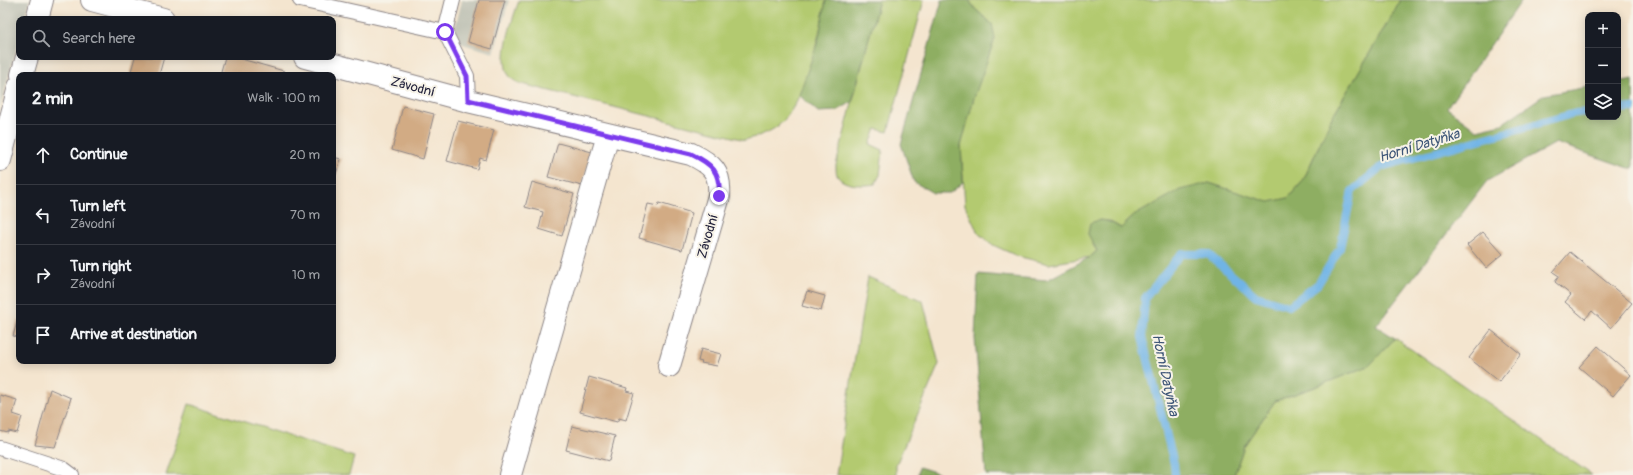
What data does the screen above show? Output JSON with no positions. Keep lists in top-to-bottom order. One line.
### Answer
{"streets":{"street":["Závodní"]},"water":["Horní Datyňka"],"page":{"map_buttons":["+","−"],"search":"Search here","heading":["2 min","Walk · 100 m"],"list":[["Continue","20 m"],["Turn left","Závodní","70 m"],["Turn right","Závodní","10 m"],"Arrive at destination"]}}
